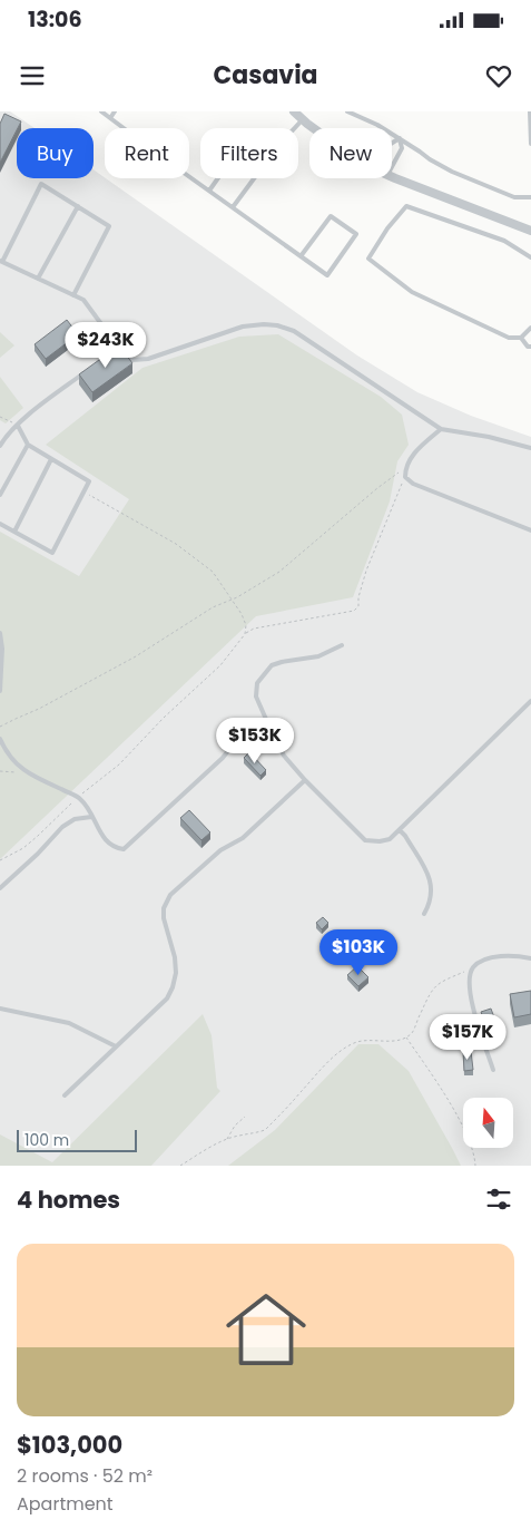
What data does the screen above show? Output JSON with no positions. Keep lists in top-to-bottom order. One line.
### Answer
{"scale_bar":"100 m","north":"top","page":{"status":"13:06","header":"Casavia","chip":["Buy","Rent","Filters","New"],"price":["$243K","$153K","$103K","$157K"],"scale":"100 m","heading":"4 homes","list":[{"name":"$103,000","note":"2 rooms · 52 m² · Apartment"}]}}
